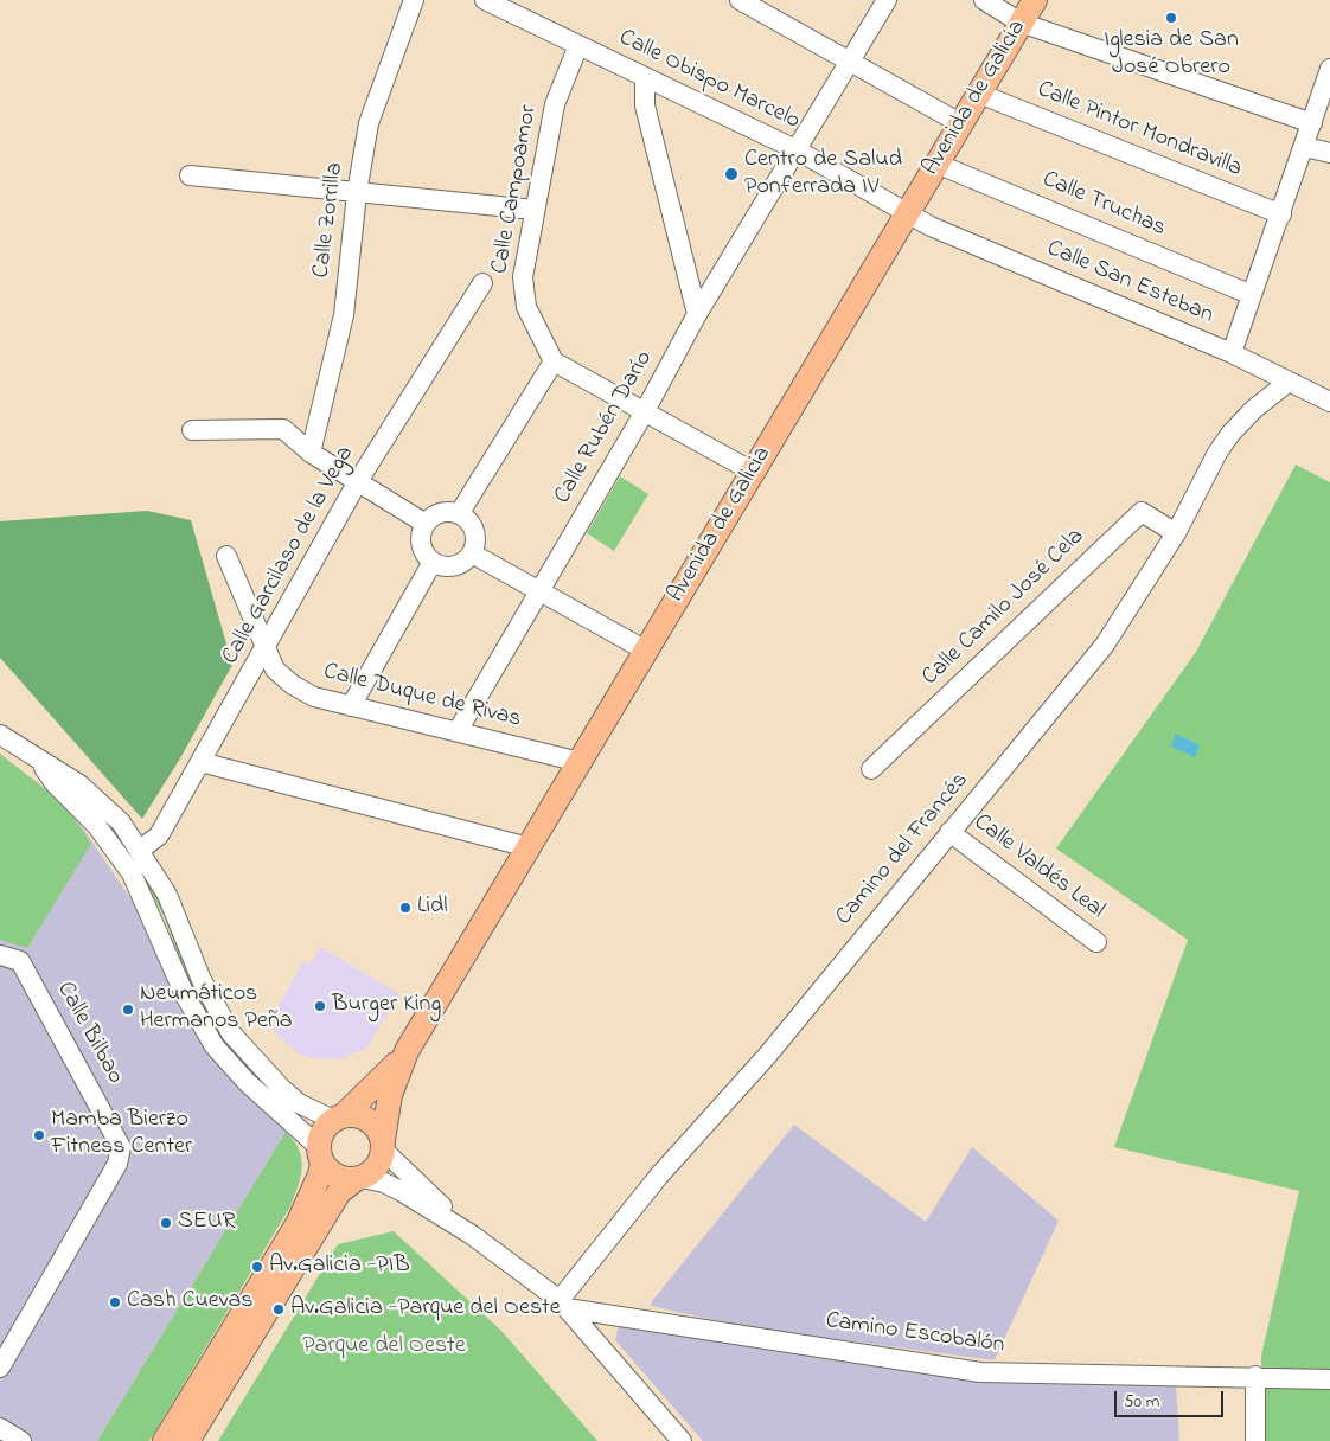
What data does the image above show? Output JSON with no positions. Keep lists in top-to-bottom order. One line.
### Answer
{"streets":{"main road":["Avenida de Galicia"],"street":["Calle Obispo Marcelo","Calle Pintor Mondravilla","Calle Campoamor","Calle Truchas","Calle Zorrilla","Calle San Esteban","Calle Rubén Darío","Calle Garcilaso de la Vega","Calle Camilo José Cela","Calle Duque de Rivas","Camino del Francés","Calle Valdés Leal","Calle Bilbao","Camino Escobalón"]},"crossings":[["Calle Obispo Marcelo","Avenida de Galicia"],["Calle Obispo Marcelo","Calle Campoamor"],["Calle Obispo Marcelo","Calle San Esteban"],["Calle Obispo Marcelo","Calle Rubén Darío"],["Avenida de Galicia","Calle Pintor Mondravilla"],["Avenida de Galicia","Calle Truchas"],["Avenida de Galicia","Calle San Esteban"],["Avenida de Galicia","Calle Duque de Rivas"],["Calle San Esteban","Camino del Francés"],["Calle Rubén Darío","Calle Duque de Rivas"],["Calle Garcilaso de la Vega","Calle Duque de Rivas"],["Calle Camilo José Cela","Camino del Francés"],["Camino del Francés","Calle Valdés Leal"],["Camino del Francés","Camino Escobalón"]],"parks":["Parque del Oeste"],"places":["Iglesia de San José Obrero","Centro de Salud Ponferrada IV","Lidl","Burger King","Neumáticos Hermanos Peña","Mamba Bierzo Fitness Center","SEUR","Av.Galicia -PIB","Cash Cuevas","Av.Galicia -Parque del Oeste"],"scale_bar":"50 m"}
